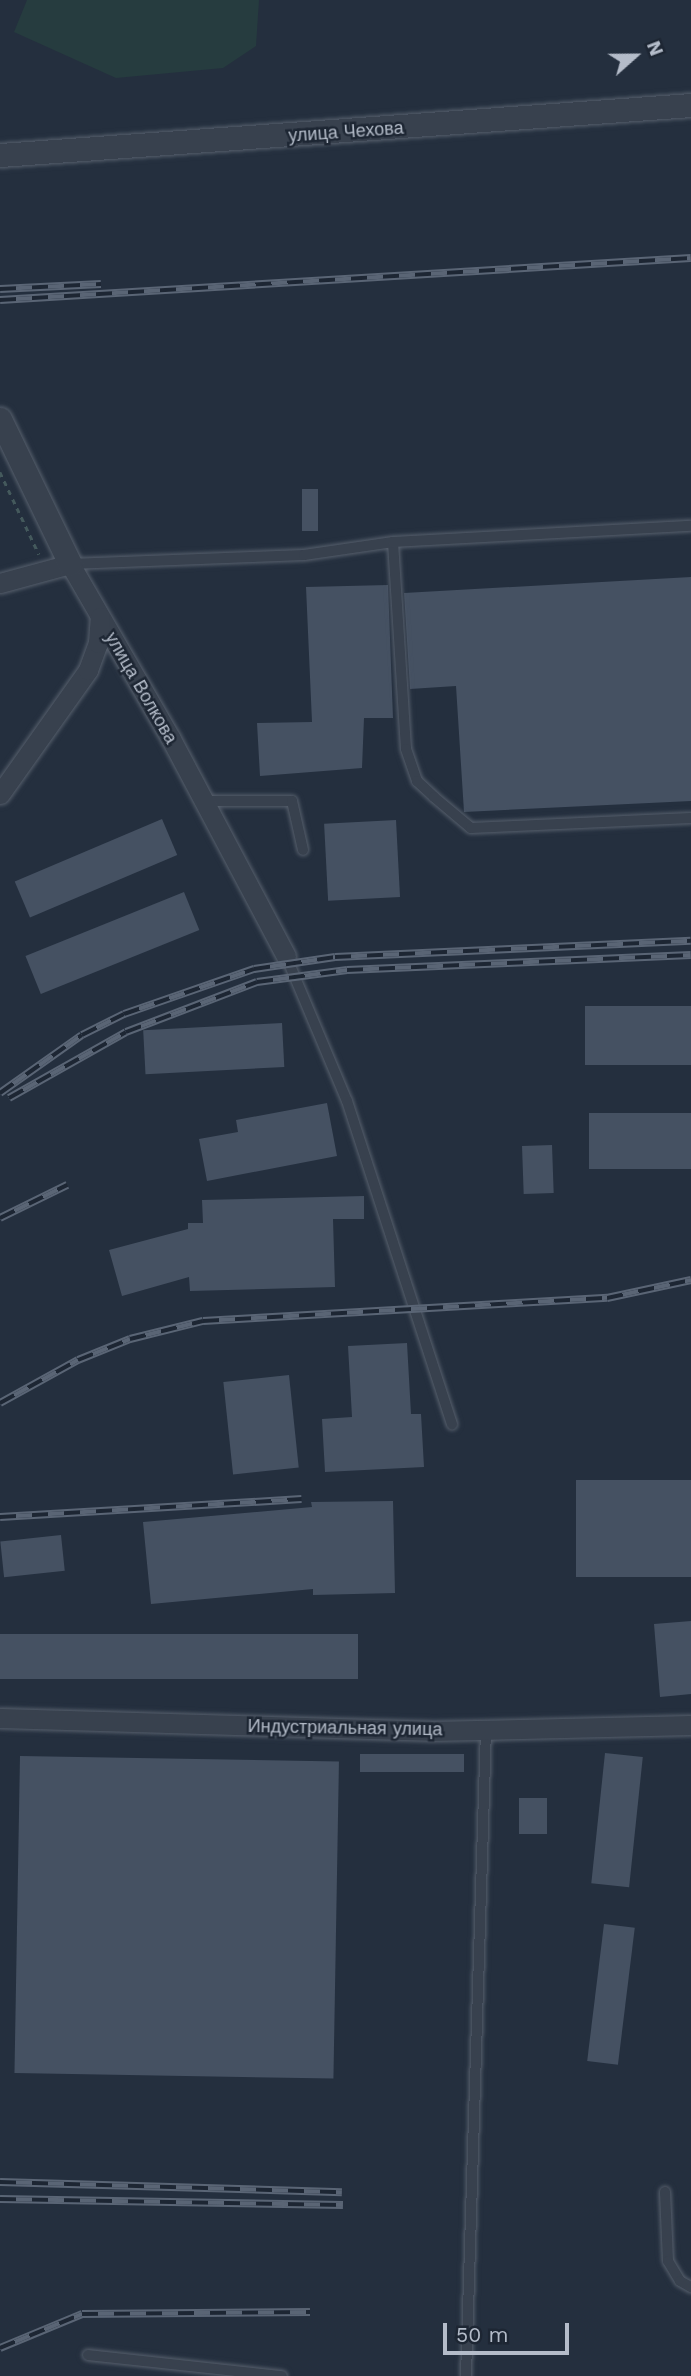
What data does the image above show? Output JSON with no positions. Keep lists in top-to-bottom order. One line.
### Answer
{"streets":{"street":["улица Чехова","улица Волкова","Индустриальная улица"]},"scale_bar":"50 m","north":"right"}
